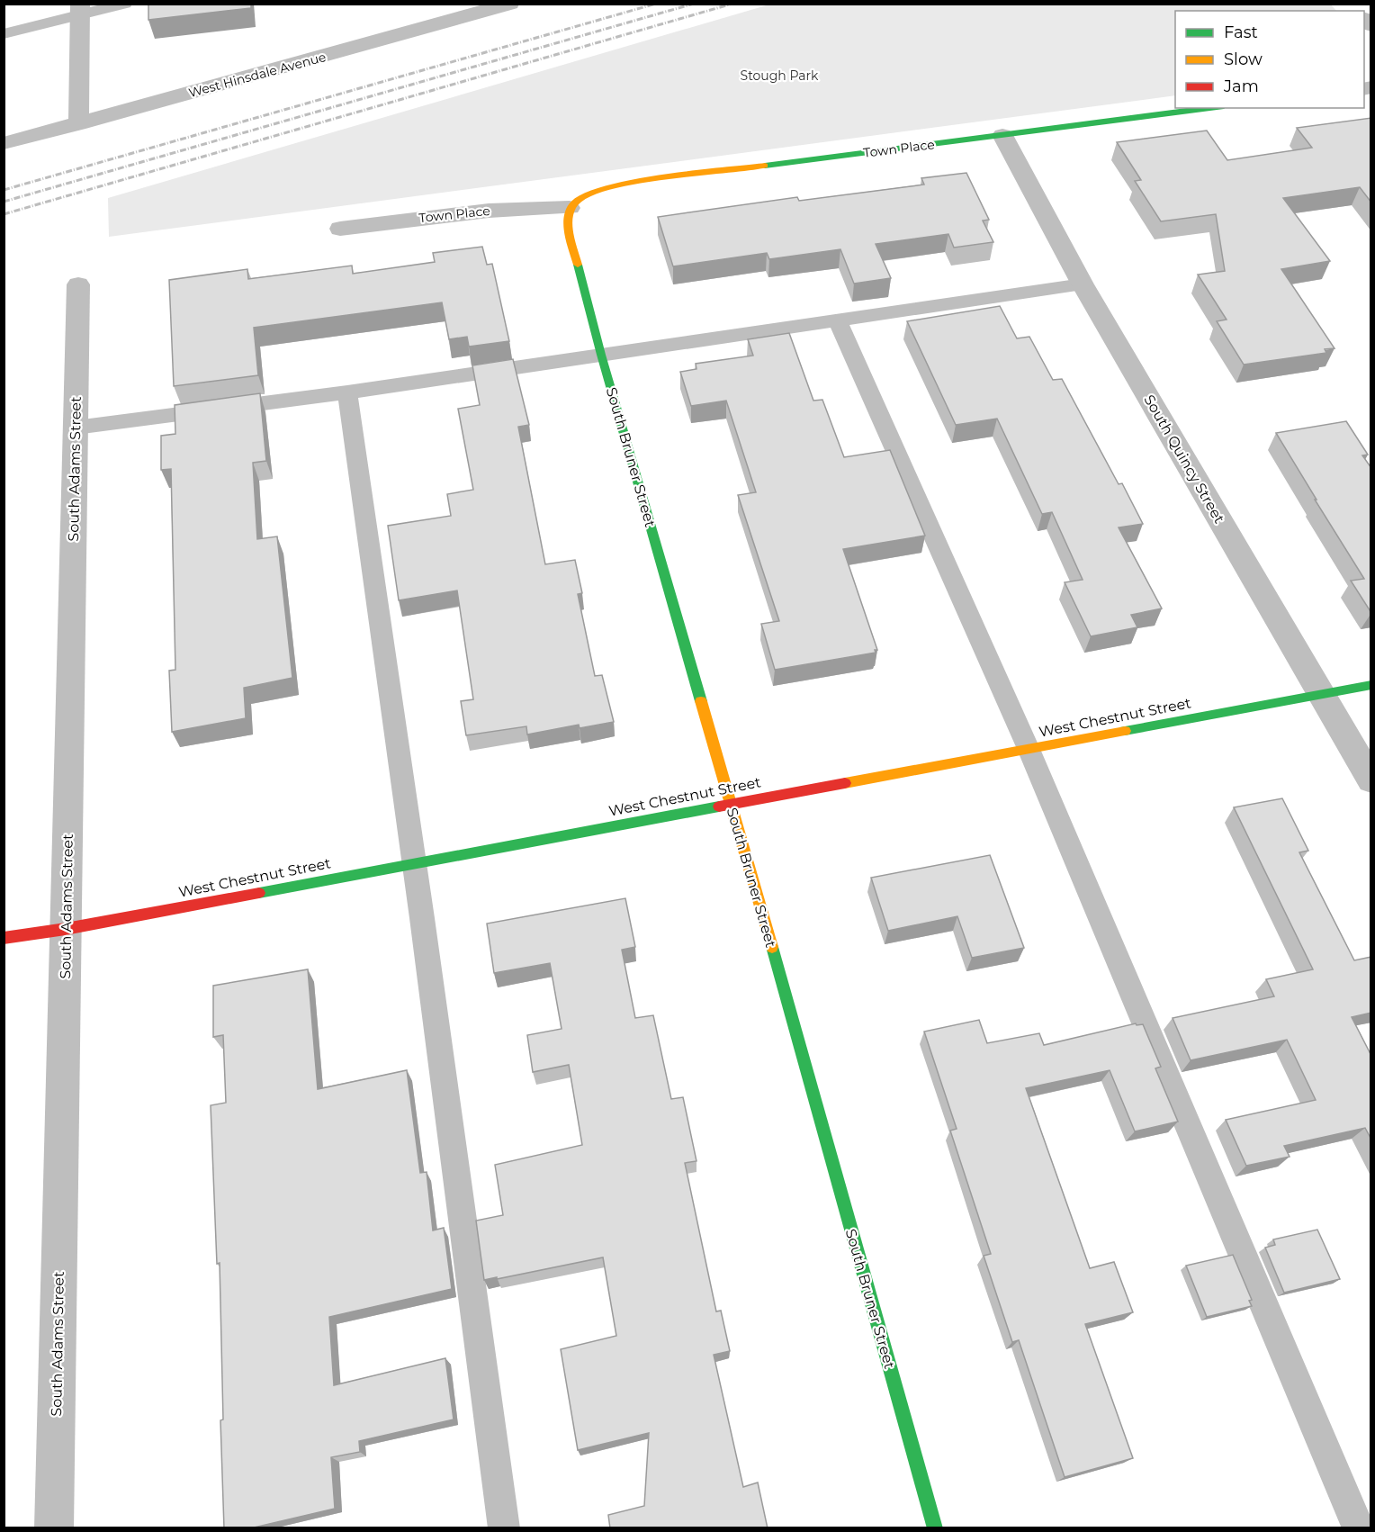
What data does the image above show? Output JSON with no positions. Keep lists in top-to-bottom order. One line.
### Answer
{"streets":{"street":["West Hinsdale Avenue","Town Place","South Bruner Street","South Quincy Street","South Adams Street","West Chestnut Street"]},"crossings":[["Town Place","South Bruner Street"],["Town Place","South Quincy Street"],["South Bruner Street","West Chestnut Street"],["South Quincy Street","West Chestnut Street"],["South Adams Street","West Chestnut Street"]],"parks":["Stough Park"],"legend":["Fast","Slow","Jam"]}
